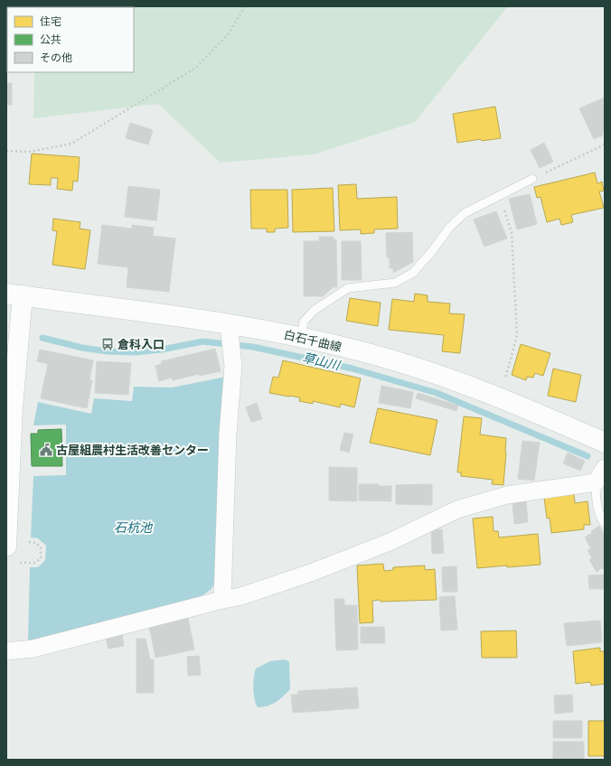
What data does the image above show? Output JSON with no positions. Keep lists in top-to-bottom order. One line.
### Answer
{"streets":{"main road":["白石千曲線"]},"water":["草山川","石杭池"],"places":{"bus stop":["倉科入口"],"public building":["古屋組農村生活改善センター"]},"legend":["住宅","公共","その他"]}
